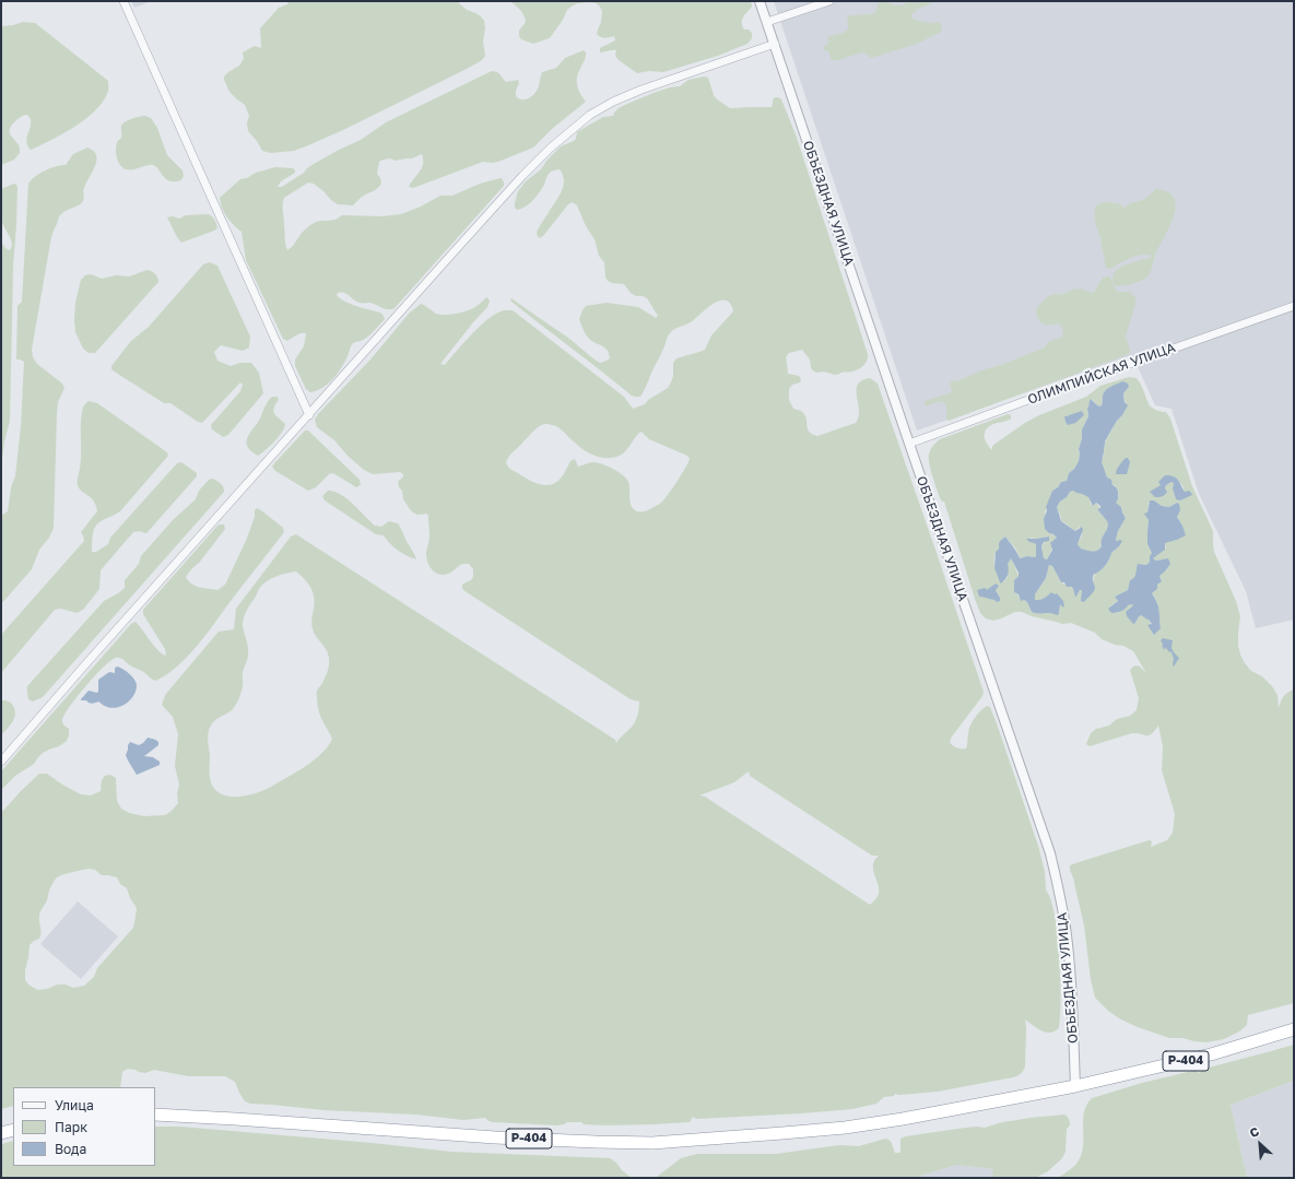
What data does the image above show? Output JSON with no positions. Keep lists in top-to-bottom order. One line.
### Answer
{"streets":{"highway":["Р-404"],"street":["ОБЪЕЗДНАЯ УЛИЦА","ОЛИМПИЙСКАЯ УЛИЦА"]},"crossings":[["ОБЪЕЗДНАЯ УЛИЦА","ОЛИМПИЙСКАЯ УЛИЦА"],["ОБЪЕЗДНАЯ УЛИЦА","Р-404"]],"legend":["Улица","Парк","Вода"],"north":"top left"}
